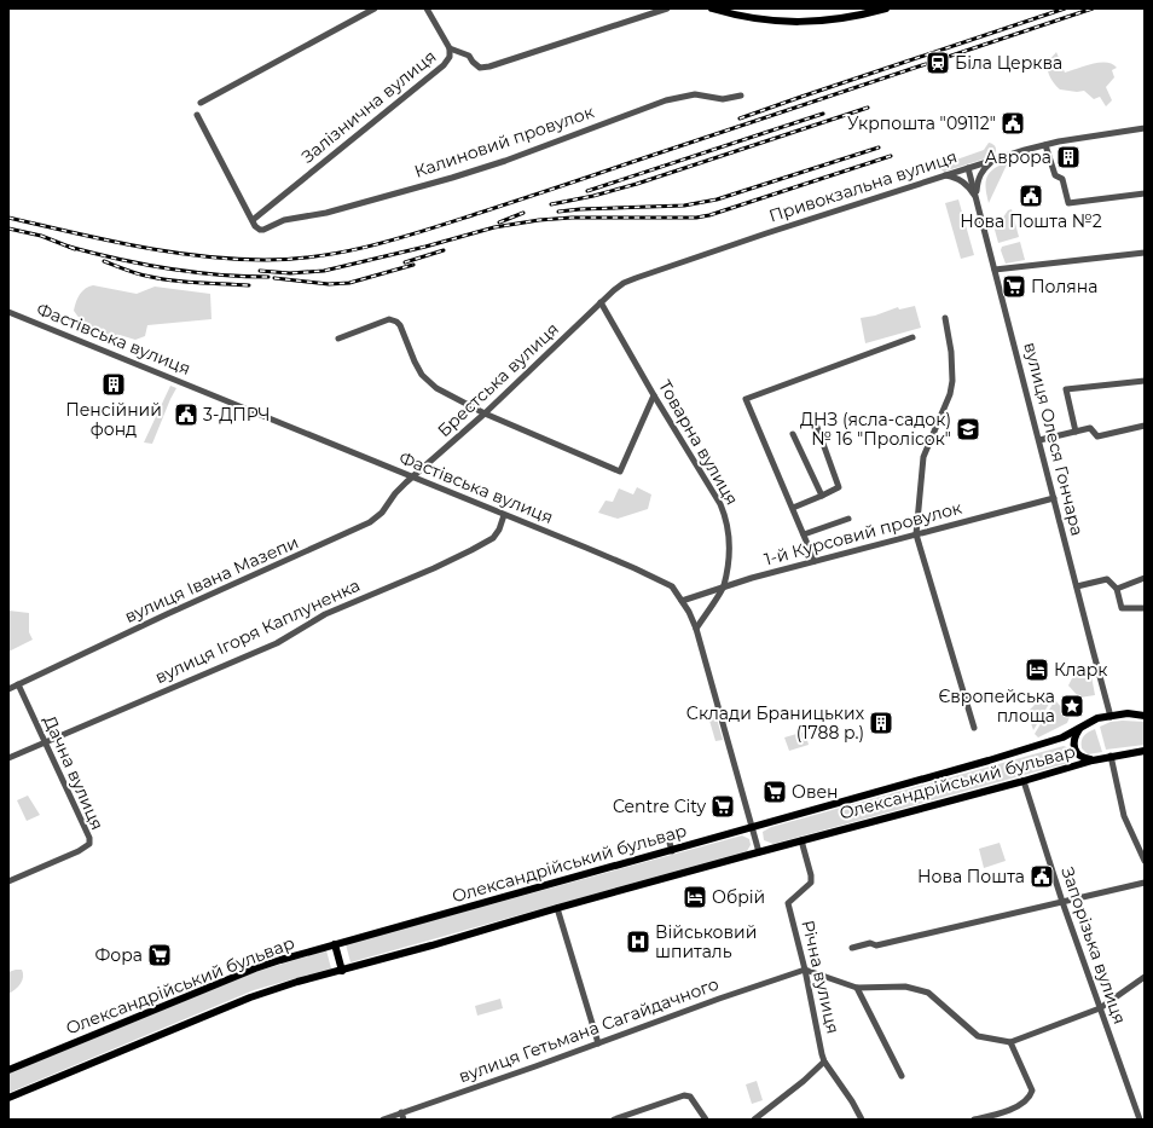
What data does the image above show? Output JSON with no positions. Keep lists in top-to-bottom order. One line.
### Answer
{"streets":{"main road":["Олександрійський бульвар"],"street":["Залізнична вулиця","Калиновий провулок","Привокзальна вулиця","Фастівська вулиця","Брестська вулиця","вулиця Олеся Гончара","Товарна вулиця","1-й Курсовий провулок","вулиця Івана Мазепи","вулиця Ігоря Каплуненка","Дачна вулиця","Запорізька вулиця","Річна вулиця","вулиця Гетьмана Сагайдачного"]},"crossings":[["Залізнична вулиця","Калиновий провулок"],["Привокзальна вулиця","Брестська вулиця"],["Привокзальна вулиця","вулиця Олеся Гончара"],["Привокзальна вулиця","Товарна вулиця"],["Фастівська вулиця","Брестська вулиця"],["Фастівська вулиця","Товарна вулиця"],["Фастівська вулиця","1-й Курсовий провулок"],["Фастівська вулиця","вулиця Івана Мазепи"],["Фастівська вулиця","вулиця Ігоря Каплуненка"],["Фастівська вулиця","Олександрійський бульвар"],["Брестська вулиця","Товарна вулиця"],["Брестська вулиця","вулиця Івана Мазепи"],["вулиця Олеся Гончара","1-й Курсовий провулок"],["вулиця Олеся Гончара","Олександрійський бульвар"],["Товарна вулиця","1-й Курсовий провулок"],["вулиця Івана Мазепи","Дачна вулиця"],["вулиця Ігоря Каплуненка","Дачна вулиця"],["Олександрійський бульвар","Запорізька вулиця"],["Олександрійський бульвар","Річна вулиця"],["Річна вулиця","вулиця Гетьмана Сагайдачного"]],"places":{"station":["Біла Церква"],"public building":["Укрпошта \"09112\"","Нова Пошта №2","3-ДПРЧ","Нова Пошта"],"building":["Аврора","Пенсійний фонд","Склади Браницьких (1788 р.)"],"supermarket":["Поляна","Овен","Centre City","Фора"],"school or university":["ДНЗ (ясла-садок) № 16 \"Пролісок\""],"hotel":["Кларк","Обрій"],"place":["Європейська площа"],"hospital":["Військовий шпиталь"]}}
